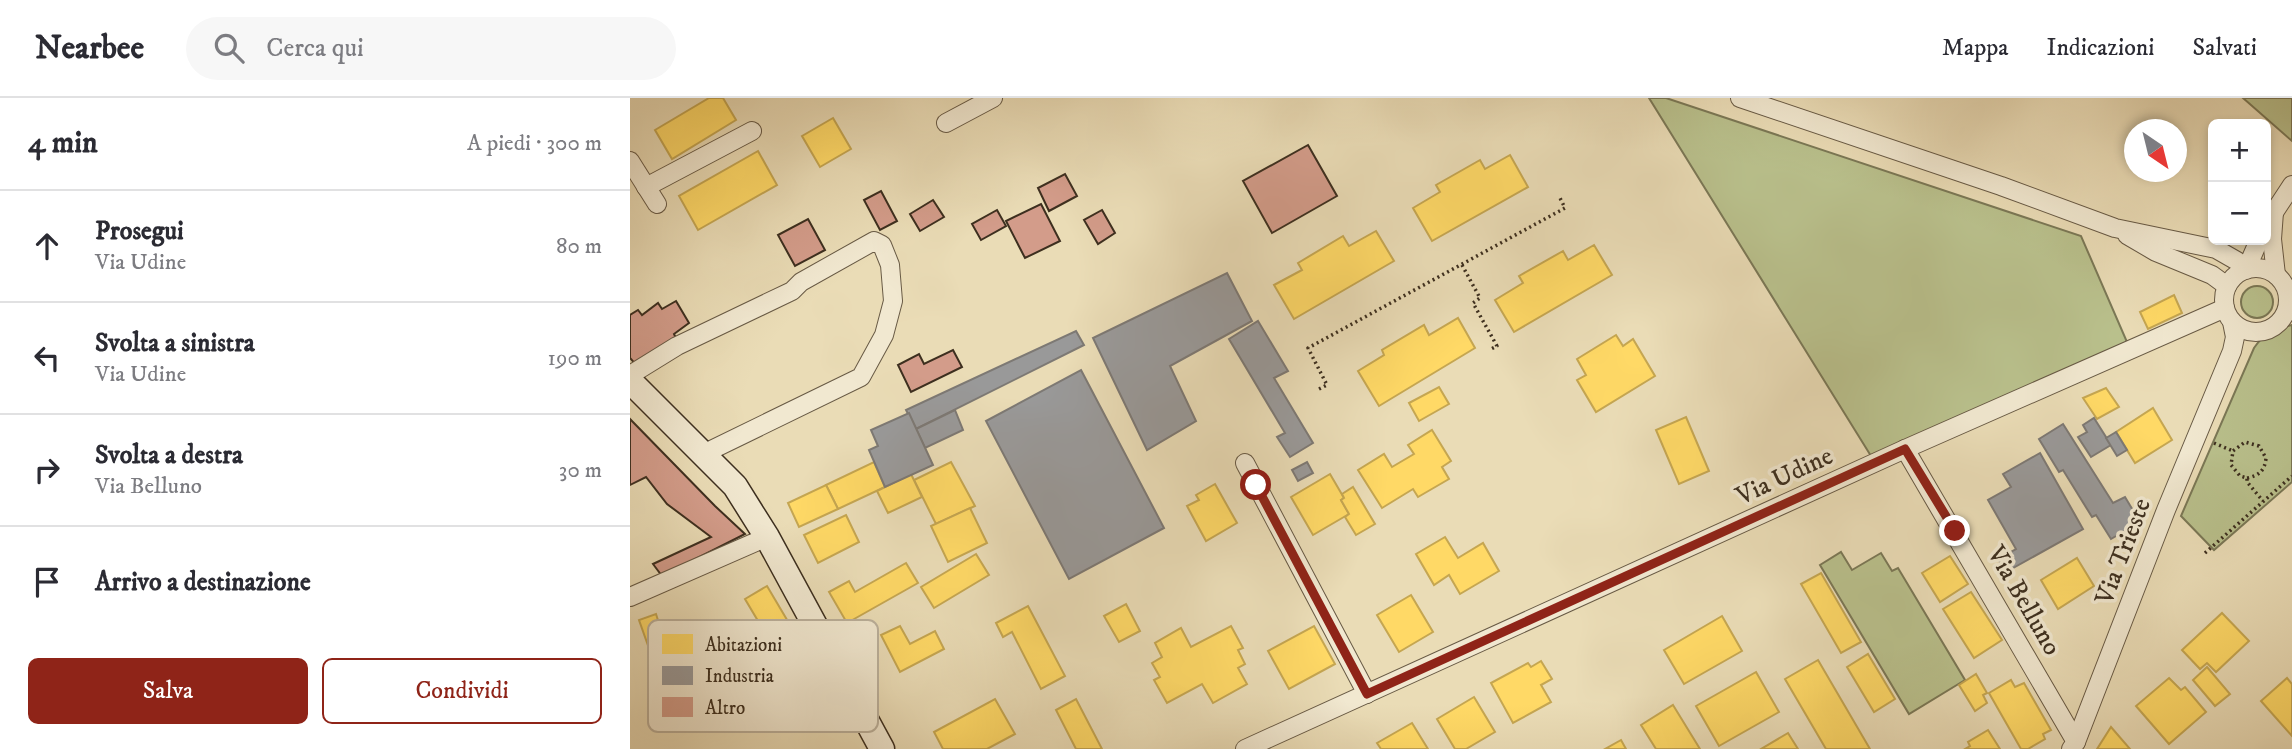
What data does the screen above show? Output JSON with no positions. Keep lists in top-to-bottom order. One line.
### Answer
{"streets":{"street":["Via Udine","Via Trieste","Via Belluno"]},"crossings":[["Via Udine","Via Trieste"],["Via Udine","Via Belluno"],["Via Trieste","Via Belluno"]],"legend":["Abitazioni","Industria","Altro"],"north":"bottom right","page":{"header":"Nearbee","search":"Cerca qui","nav":["Mappa","Indicazioni","Salvati"],"heading":["4 min","A piedi · 300 m"],"map_buttons":["+","−"],"list":[["Prosegui","Via Udine","80 m"],["Svolta a sinistra","Via Udine","190 m"],["Svolta a destra","Via Belluno","30 m"],"Arrivo a destinazione"],"buttons":["Salva","Condividi"]}}
